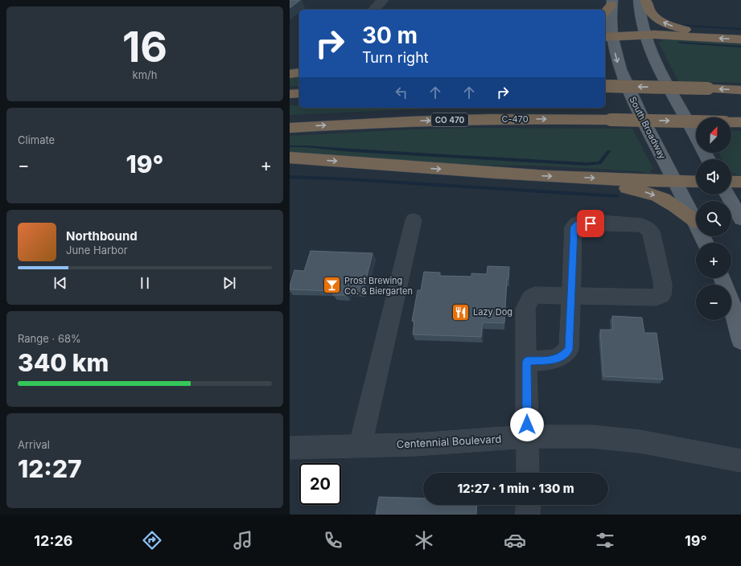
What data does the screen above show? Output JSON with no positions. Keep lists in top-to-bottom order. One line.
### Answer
{"streets":{"highway":["C-470","CO 470"],"main road":["South Broadway"],"street":["Centennial Boulevard"]},"places":{"bar":["Prost Brewing Co. & Biergarten"],"restaurant":["Lazy Dog"]},"north":"top right","page":{"tile":[["16","km/h"],"Climate",["Range · 68%","340 km"],["Arrival","12:27"]],"turn":["30 m","Turn right"],"map_buttons":["+","−"],"heat":["−","19°","+"],"song":["Northbound","June Harbor"],"limit":"20","trip":"12:27 · 1 min · 130 m","tabs":["12:26","19°"]}}
